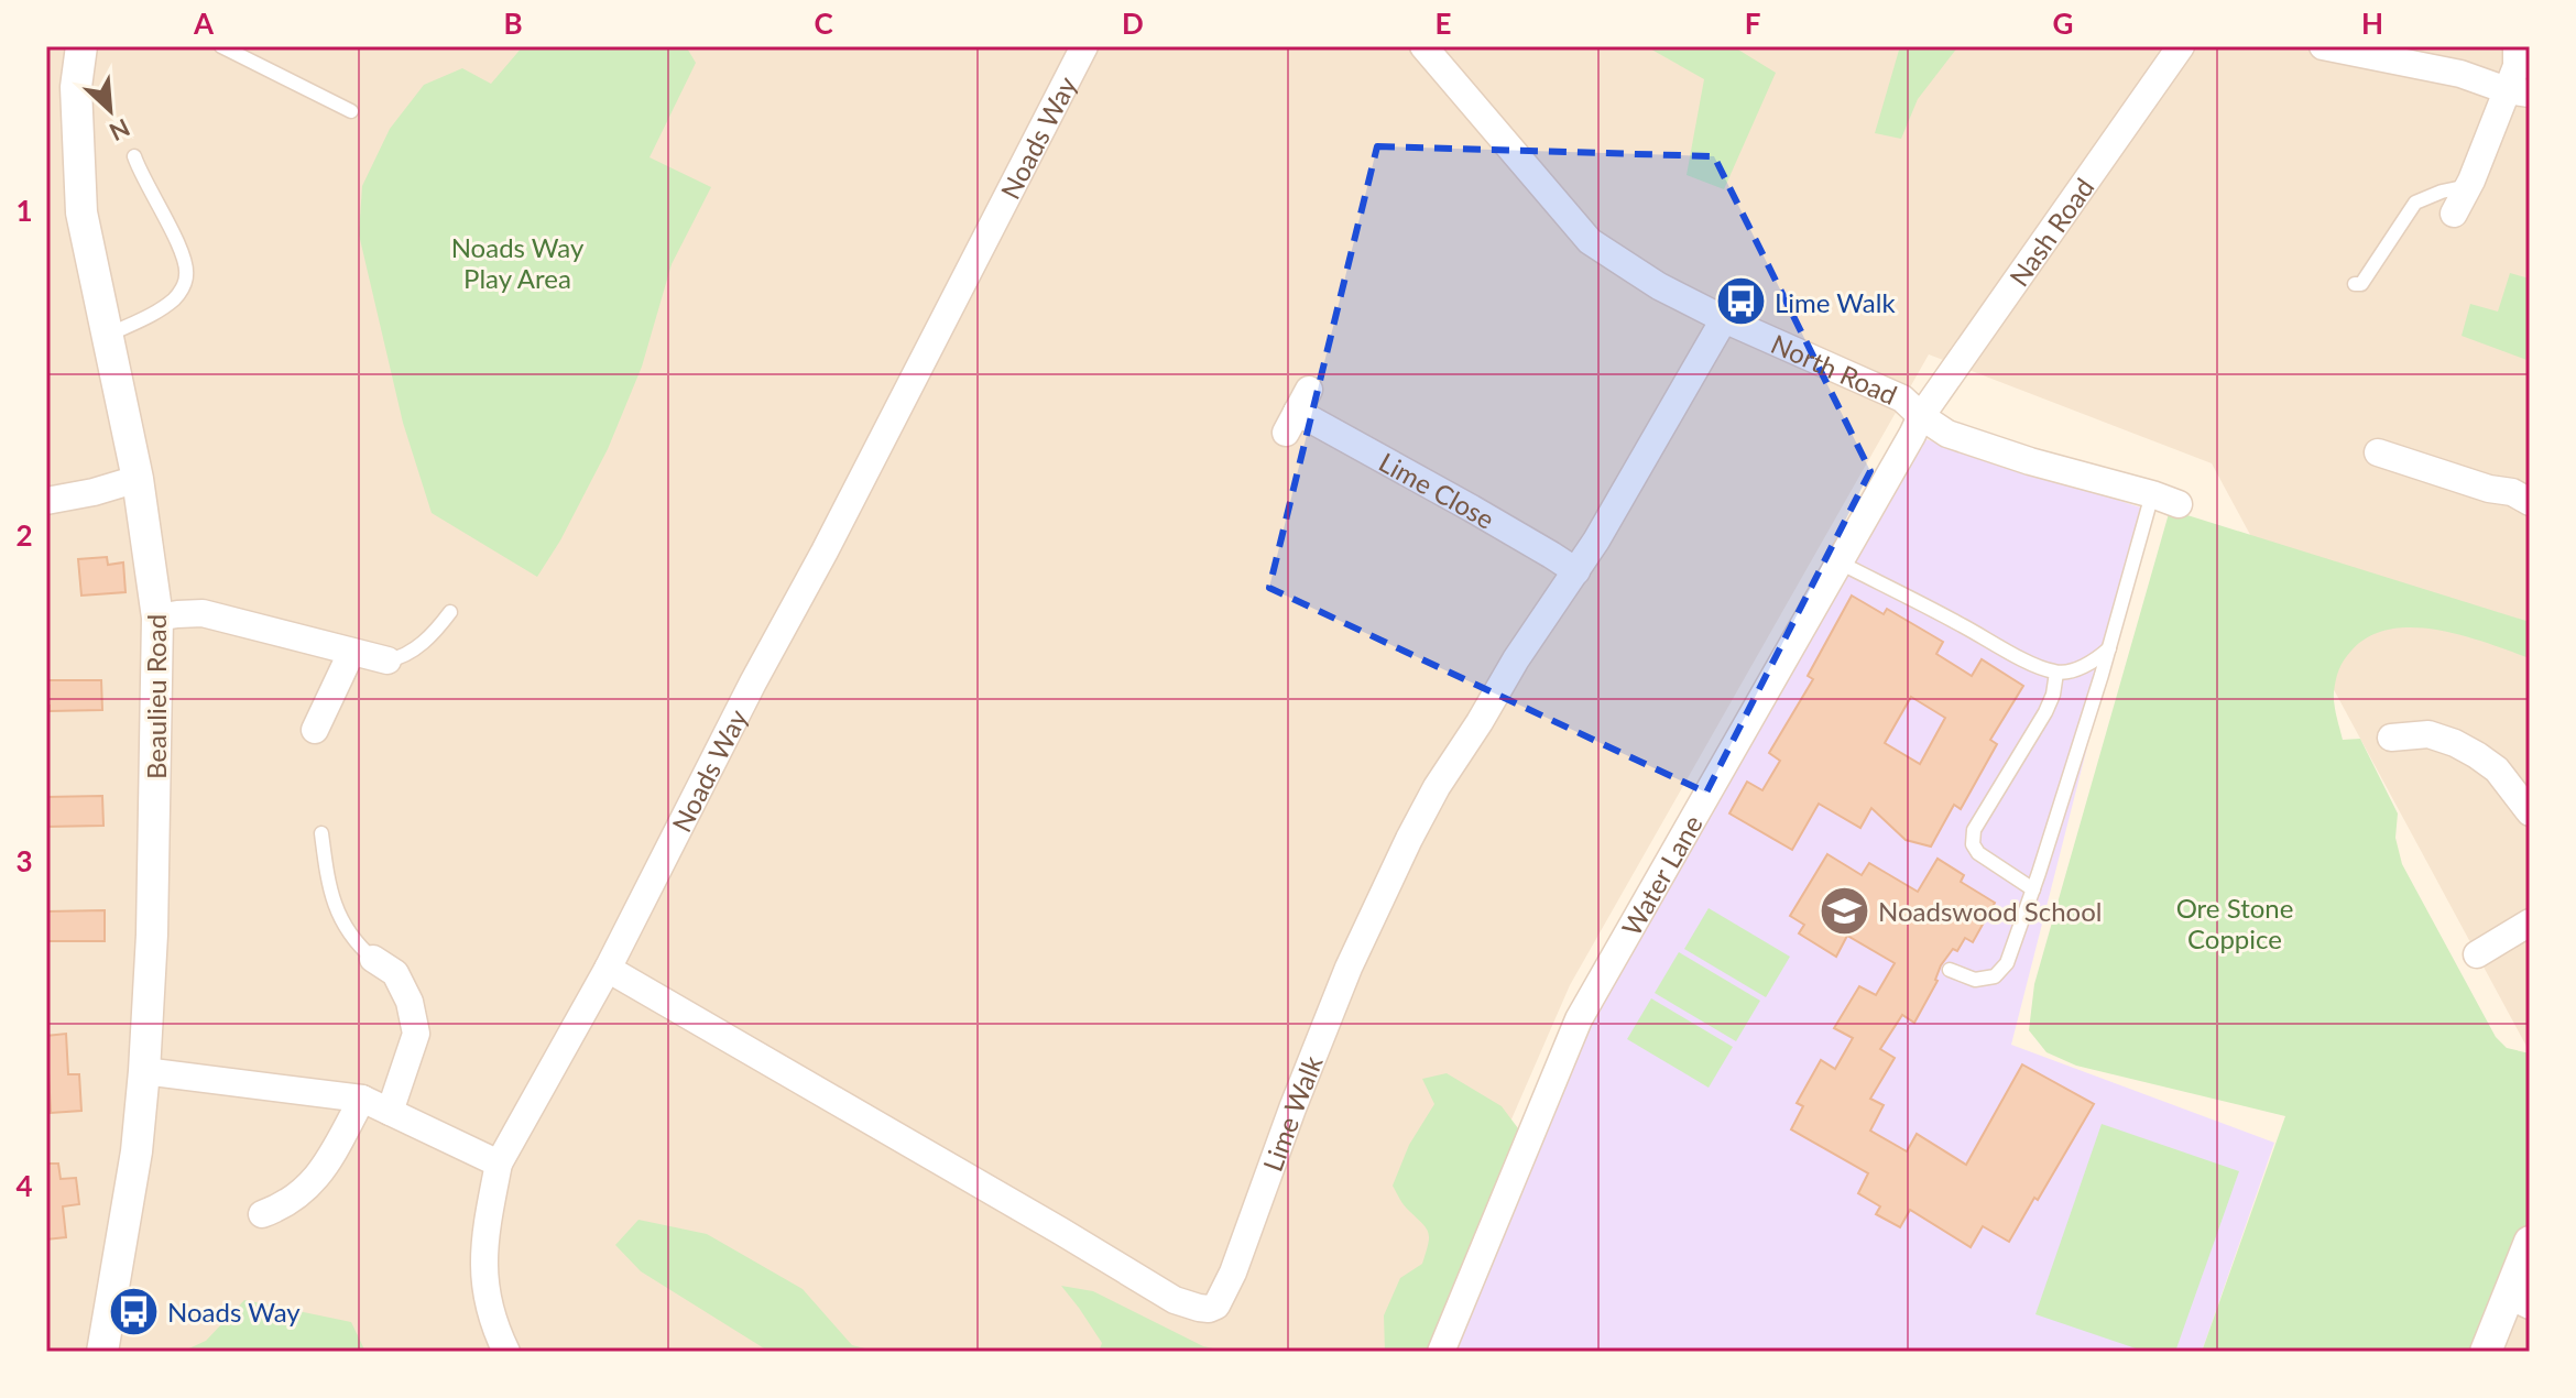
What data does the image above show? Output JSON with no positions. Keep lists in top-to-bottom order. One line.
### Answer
{"streets":{"street":["Noads Way","Nash Road","North Road","Lime Close","Beaulieu Road","Water Lane","Lime Walk"]},"crossings":[["Noads Way","Lime Walk"],["Nash Road","North Road"],["Nash Road","Water Lane"],["North Road","Water Lane"],["North Road","Lime Walk"],["Lime Close","Lime Walk"]],"parks":["Noads Way Play Area","Ore Stone Coppice"],"places":{"bus stop":["Lime Walk","Noads Way"],"school or university":["Noadswood School"]},"north":"bottom right","grid":{"columns":["A","B","C","D","E","F","G","H"],"rows":["1","2","3","4"]}}
